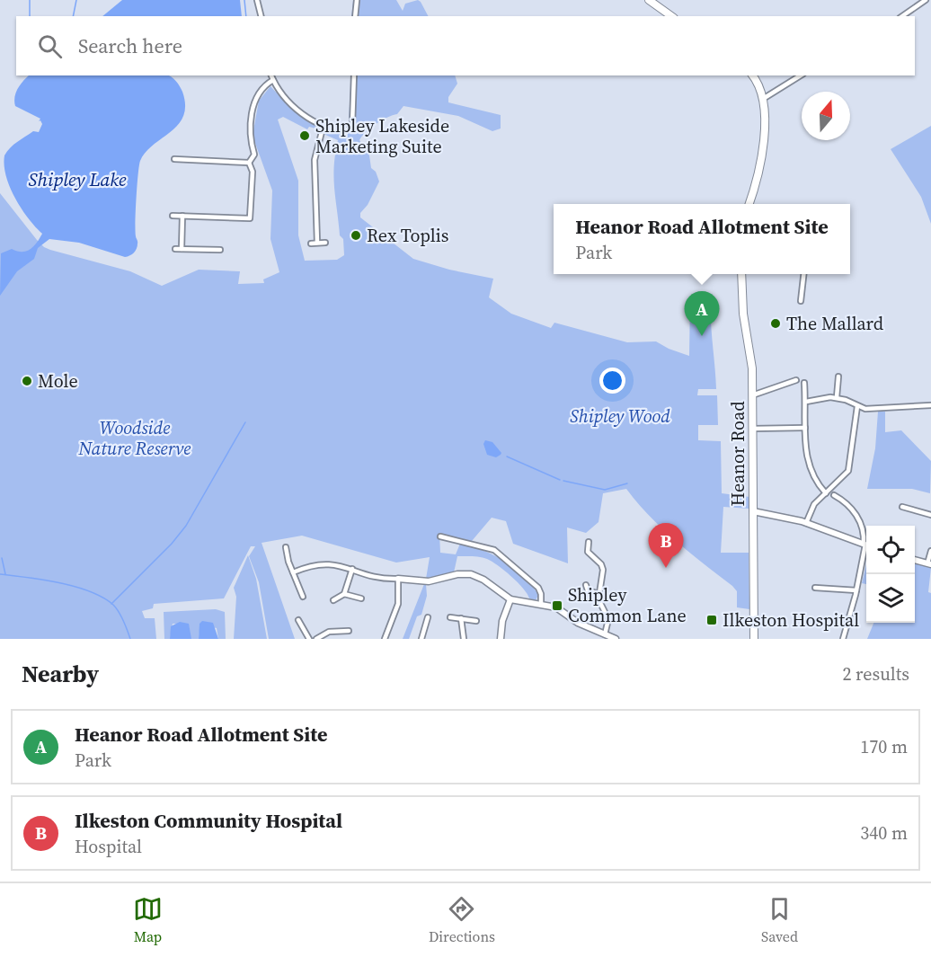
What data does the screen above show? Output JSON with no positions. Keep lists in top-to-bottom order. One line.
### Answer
{"streets":{"main road":["Heanor Road"]},"water":["Shipley Lake"],"parks":["Shipley Wood","Woodside Nature Reserve"],"places":{"other":["Shipley Lakeside Marketing Suite","Rex Toplis","The Mallard","Mole"],"transit":["Shipley Common Lane","Ilkeston Hospital"]},"north":"top","page":{"search":"Search here","popup":["Heanor Road Allotment Site","Park"],"pins":["A","B"],"heading":["Nearby","2 results"],"list":[{"mark":"A","name":"Heanor Road Allotment Site","note":"Park","value":"170 m"},{"mark":"B","name":"Ilkeston Community Hospital","note":"Hospital","value":"340 m"}],"nav":["Map","Directions","Saved"]}}
